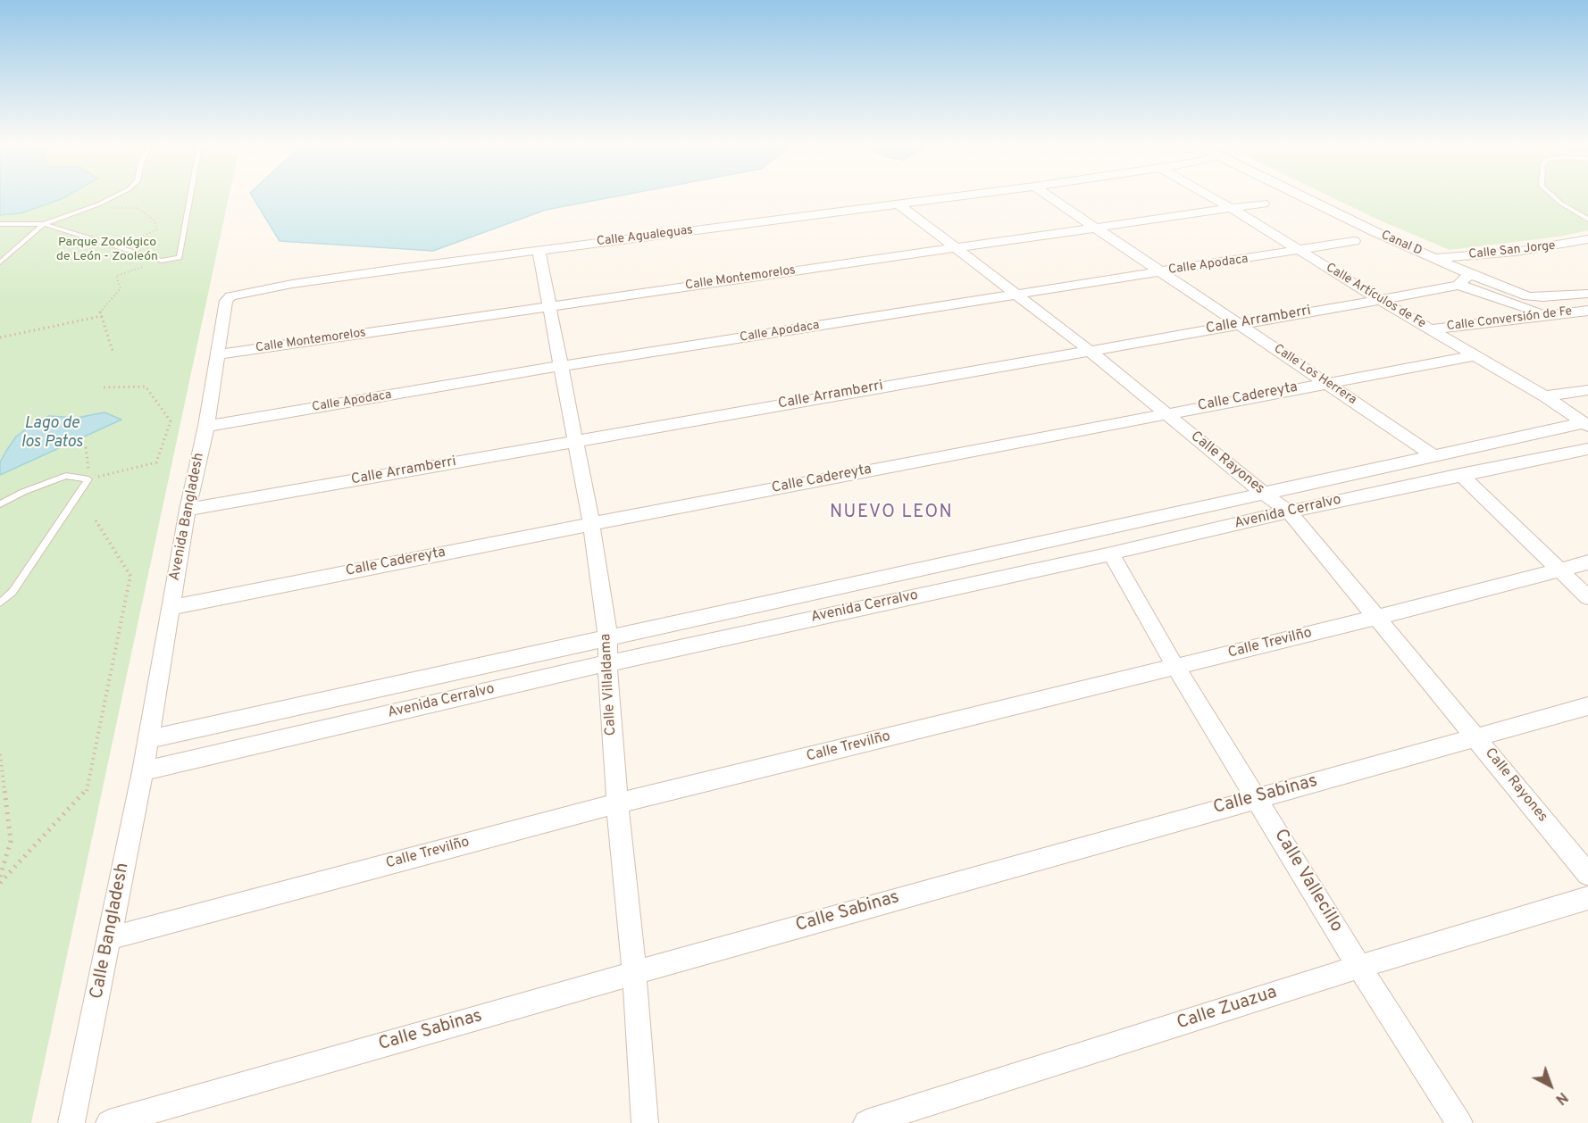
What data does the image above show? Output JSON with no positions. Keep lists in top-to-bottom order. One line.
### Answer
{"streets":{"street":["Calle Agualeguas","Canal D","Calle San Jorge","Calle Apodaca","Calle Montemorelos","Calle Artículos de Fe","Calle Conversión de Fe","Calle Arramberri","Calle Los Herrera","Calle Cadereyta","Calle Rayones","Avenida Cerralvo","Avenida Bangladesh","Calle Trevilño","Calle Villaldama","Calle Sabinas","Calle Vallecillo","Calle Bangladesh","Calle Zuazua"]},"crossings":[["Calle Agualeguas","Calle Rayones"],["Calle Agualeguas","Avenida Bangladesh"],["Calle Agualeguas","Calle Villaldama"],["Canal D","Calle San Jorge"],["Calle Apodaca","Calle Artículos de Fe"],["Calle Apodaca","Calle Los Herrera"],["Calle Apodaca","Calle Rayones"],["Calle Apodaca","Avenida Bangladesh"],["Calle Apodaca","Calle Villaldama"],["Calle Montemorelos","Calle Artículos de Fe"],["Calle Montemorelos","Calle Los Herrera"],["Calle Montemorelos","Calle Rayones"],["Calle Montemorelos","Avenida Bangladesh"],["Calle Montemorelos","Calle Villaldama"],["Calle Artículos de Fe","Calle Conversión de Fe"],["Calle Artículos de Fe","Calle Arramberri"],["Calle Artículos de Fe","Calle Cadereyta"],["Calle Artículos de Fe","Avenida Cerralvo"],["Calle Arramberri","Calle Los Herrera"],["Calle Arramberri","Calle Rayones"],["Calle Arramberri","Avenida Bangladesh"],["Calle Arramberri","Calle Villaldama"],["Calle Los Herrera","Calle Cadereyta"],["Calle Los Herrera","Avenida Cerralvo"],["Calle Cadereyta","Calle Rayones"],["Calle Cadereyta","Avenida Bangladesh"],["Calle Cadereyta","Calle Villaldama"],["Calle Rayones","Avenida Cerralvo"],["Calle Rayones","Calle Trevilño"],["Calle Rayones","Calle Sabinas"],["Avenida Cerralvo","Avenida Bangladesh"],["Avenida Cerralvo","Calle Villaldama"],["Avenida Cerralvo","Calle Vallecillo"],["Avenida Cerralvo","Calle Bangladesh"],["Avenida Bangladesh","Calle Bangladesh"],["Calle Trevilño","Calle Villaldama"],["Calle Trevilño","Calle Vallecillo"],["Calle Trevilño","Calle Bangladesh"],["Calle Villaldama","Calle Sabinas"],["Calle Sabinas","Calle Vallecillo"],["Calle Vallecillo","Calle Zuazua"]],"districts":["NUEVO LEON"],"water":["Lago de los Patos"],"parks":["Parque Zoológico de León - Zooleón"],"north":"bottom right"}
